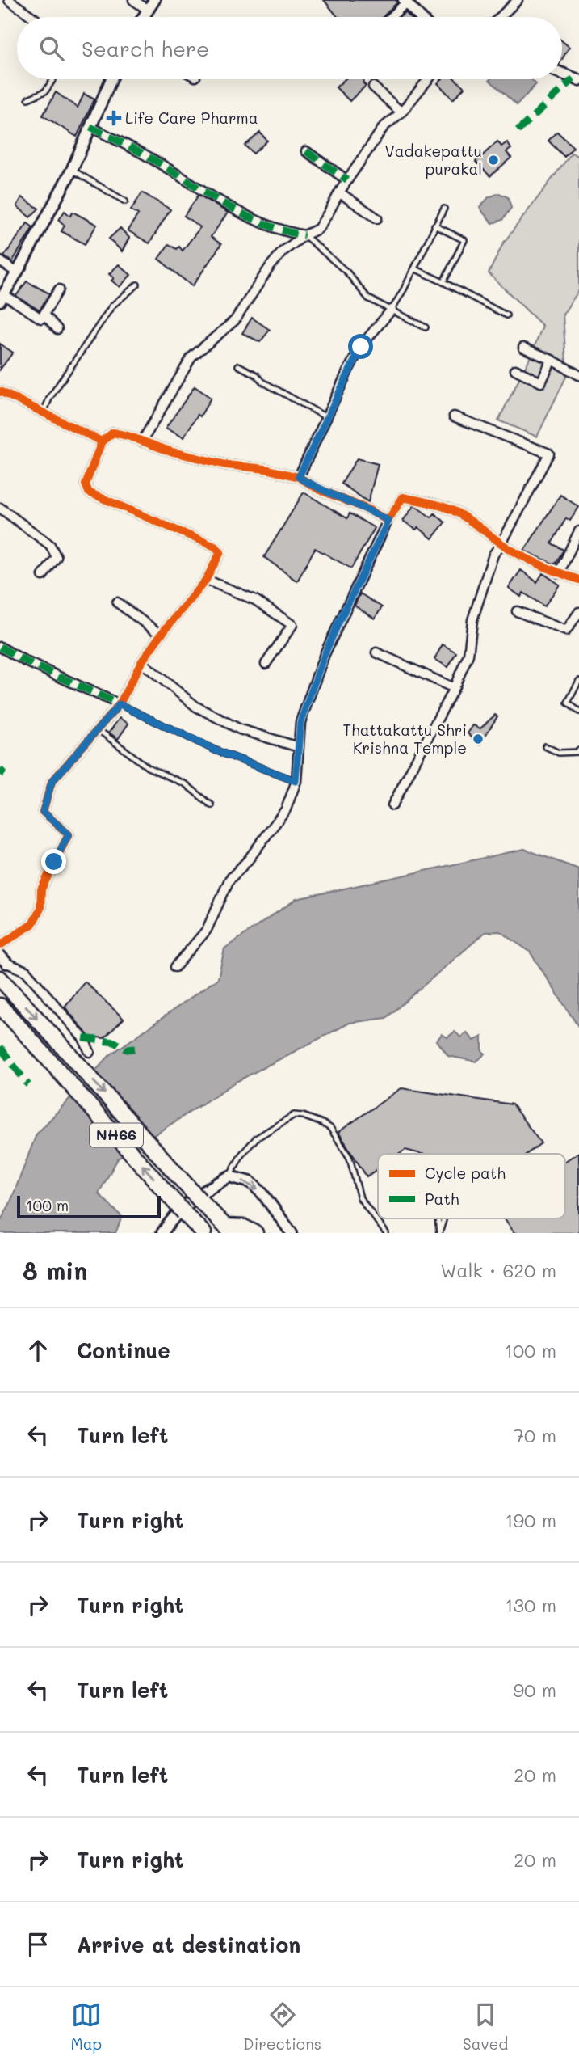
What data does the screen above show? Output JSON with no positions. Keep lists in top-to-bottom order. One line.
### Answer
{"streets":{"highway":["NH66"]},"places":{"health":["Life Care Pharma"],"other":["Vadakepattu purakal","Thattakattu Shri Krishna Temple"]},"legend":["Cycle path","Path"],"scale_bar":"100 m","page":{"search":"Search here","scale":"100 m","heading":["8 min","Walk · 620 m"],"list":[["Continue","100 m"],["Turn left","70 m"],["Turn right","190 m"],["Turn right","130 m"],["Turn left","90 m"],["Turn left","20 m"],["Turn right","20 m"],"Arrive at destination"],"nav":["Map","Directions","Saved"]}}
